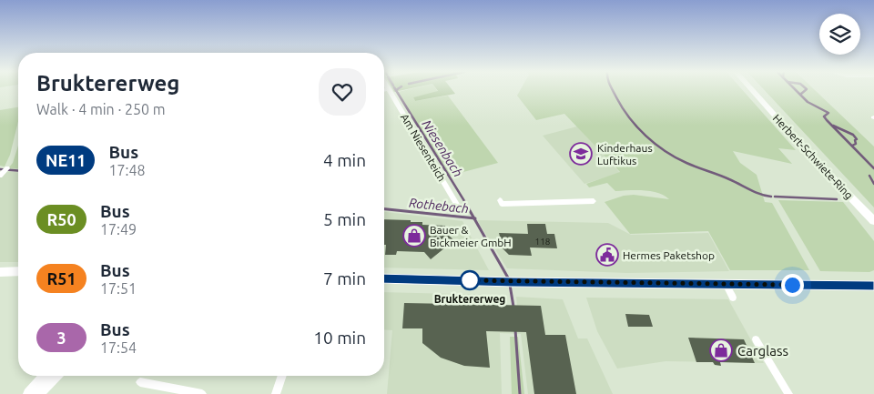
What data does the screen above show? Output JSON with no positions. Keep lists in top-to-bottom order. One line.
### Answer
{"streets":{"main road":["Herbert-Schwiete-Ring"],"street":["Am Niesenteich"]},"water":["Niesenbach","Rothebach"],"places":{"school or university":["Kinderhaus Luftikus"],"shop":["Bauer & Bickmeier GmbH","Carglass"],"public building":["Hermes Paketshop"],"other":["Bruktererweg"]},"lines":["bus line NE11"],"house_numbers":["118"],"page":{"heading":["Bruktererweg","Walk · 4 min · 250 m"],"list":[{"mark":"NE11","name":"Bus","note":"17:48","value":"4 min"},{"mark":"R50","name":"Bus","note":"17:49","value":"5 min"},{"mark":"R51","name":"Bus","note":"17:51","value":"7 min"},{"mark":"3","name":"Bus","note":"17:54","value":"10 min"}]}}
